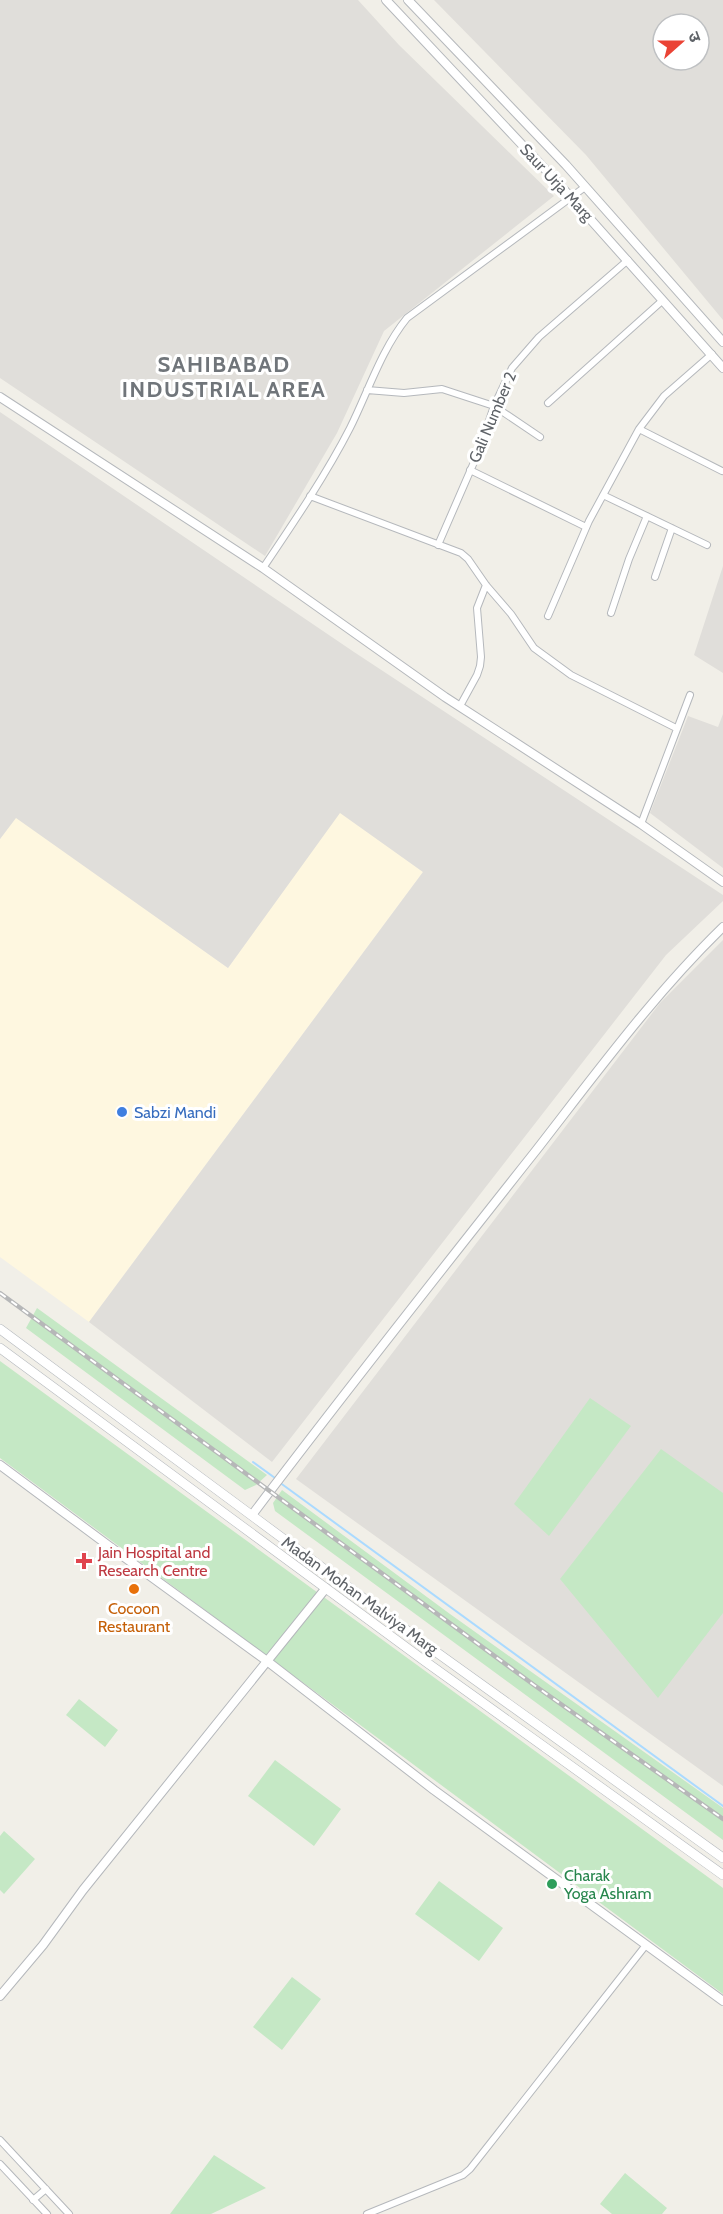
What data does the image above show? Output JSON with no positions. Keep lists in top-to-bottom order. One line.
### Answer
{"streets":{"main road":["Madan Mohan Malviya Marg"],"street":["Saur Urja Marg","Gali Number 2"]},"crossings":[["Saur Urja Marg","Gali Number 2"]],"districts":["SAHIBABAD INDUSTRIAL AREA"],"places":{"other":["Sabzi Mandi","Cocoon Restaurant","Charak Yoga Ashram"],"health":["Jain Hospital and Research Centre"]},"north":"right"}
